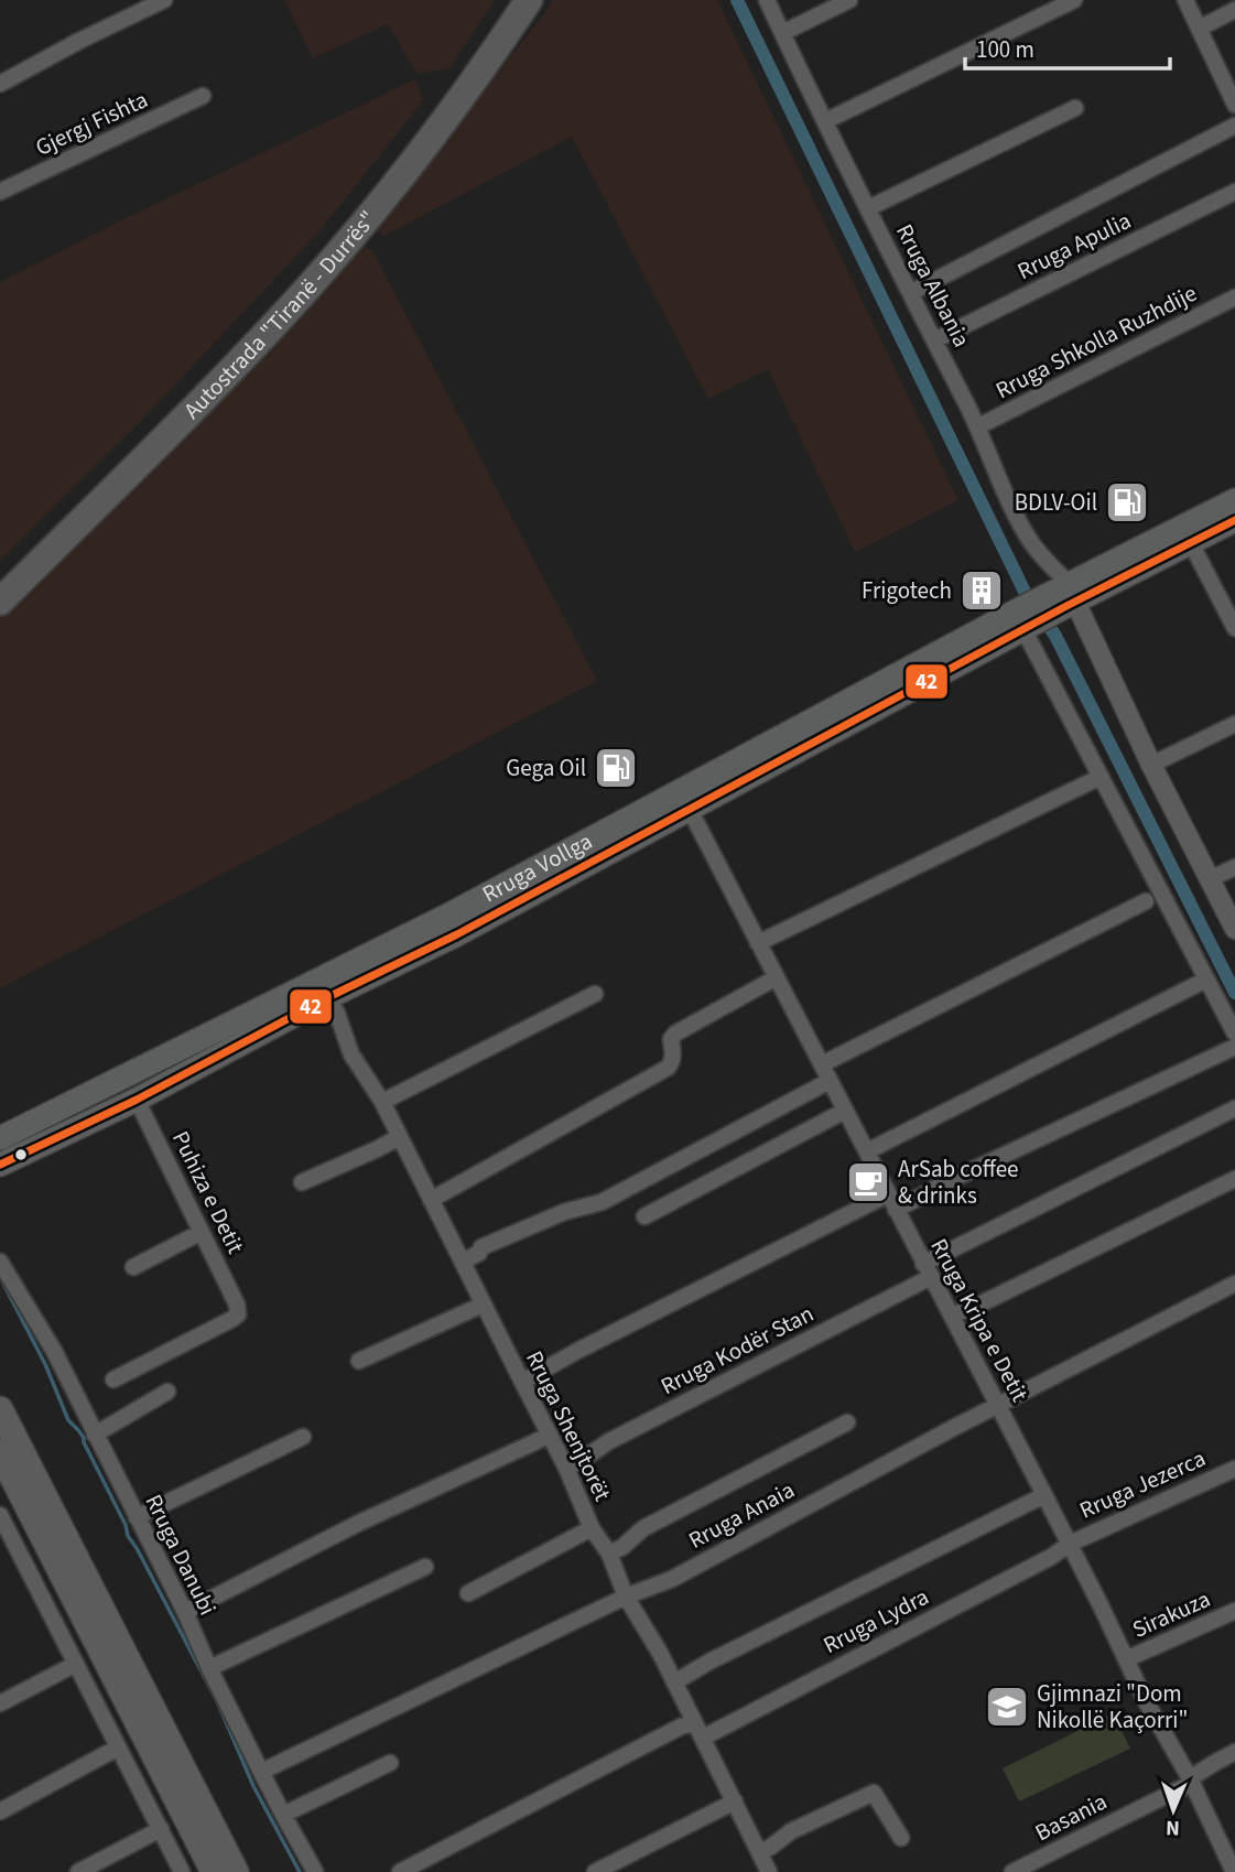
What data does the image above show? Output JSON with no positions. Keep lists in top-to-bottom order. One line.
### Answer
{"streets":{"highway":["Autostrada \"Tiranë - Durrës\""],"main road":["Rruga Vollga"],"street":["Gjergj Fishta","Rruga Apulia","Rruga Albania","Rruga Shkolla Ruzhdije","Puhiza e Detit","Rruga Kripa e Detit","Rruga Kodër Stan","Rruga Shenjtorët","Rruga Jezerca","Rruga Anaia","Rruga Danubi","Sirakuza","Rruga Lydra","Basania"]},"crossings":[["Rruga Apulia","Rruga Albania"],["Rruga Albania","Rruga Shkolla Ruzhdije"],["Rruga Albania","Rruga Vollga"],["Rruga Vollga","Puhiza e Detit"],["Rruga Vollga","Rruga Kripa e Detit"],["Rruga Vollga","Rruga Shenjtorët"],["Rruga Kripa e Detit","Rruga Kodër Stan"],["Rruga Kripa e Detit","Rruga Jezerca"],["Rruga Kripa e Detit","Rruga Anaia"],["Rruga Kripa e Detit","Sirakuza"],["Rruga Kripa e Detit","Rruga Lydra"],["Rruga Kripa e Detit","Basania"],["Rruga Kodër Stan","Rruga Shenjtorët"],["Rruga Shenjtorët","Rruga Anaia"],["Rruga Shenjtorët","Rruga Lydra"],["Rruga Jezerca","Rruga Lydra"],["Rruga Anaia","Rruga Danubi"]],"places":{"fuel station":["BDLV-Oil","Gega Oil"],"building":["Frigotech"],"cafe":["ArSab coffee & drinks"],"school or university":["Gjimnazi \"Dom Nikollë Kaçorri\""]},"lines":["transit line 42"],"scale_bar":"100 m","north":"bottom"}
